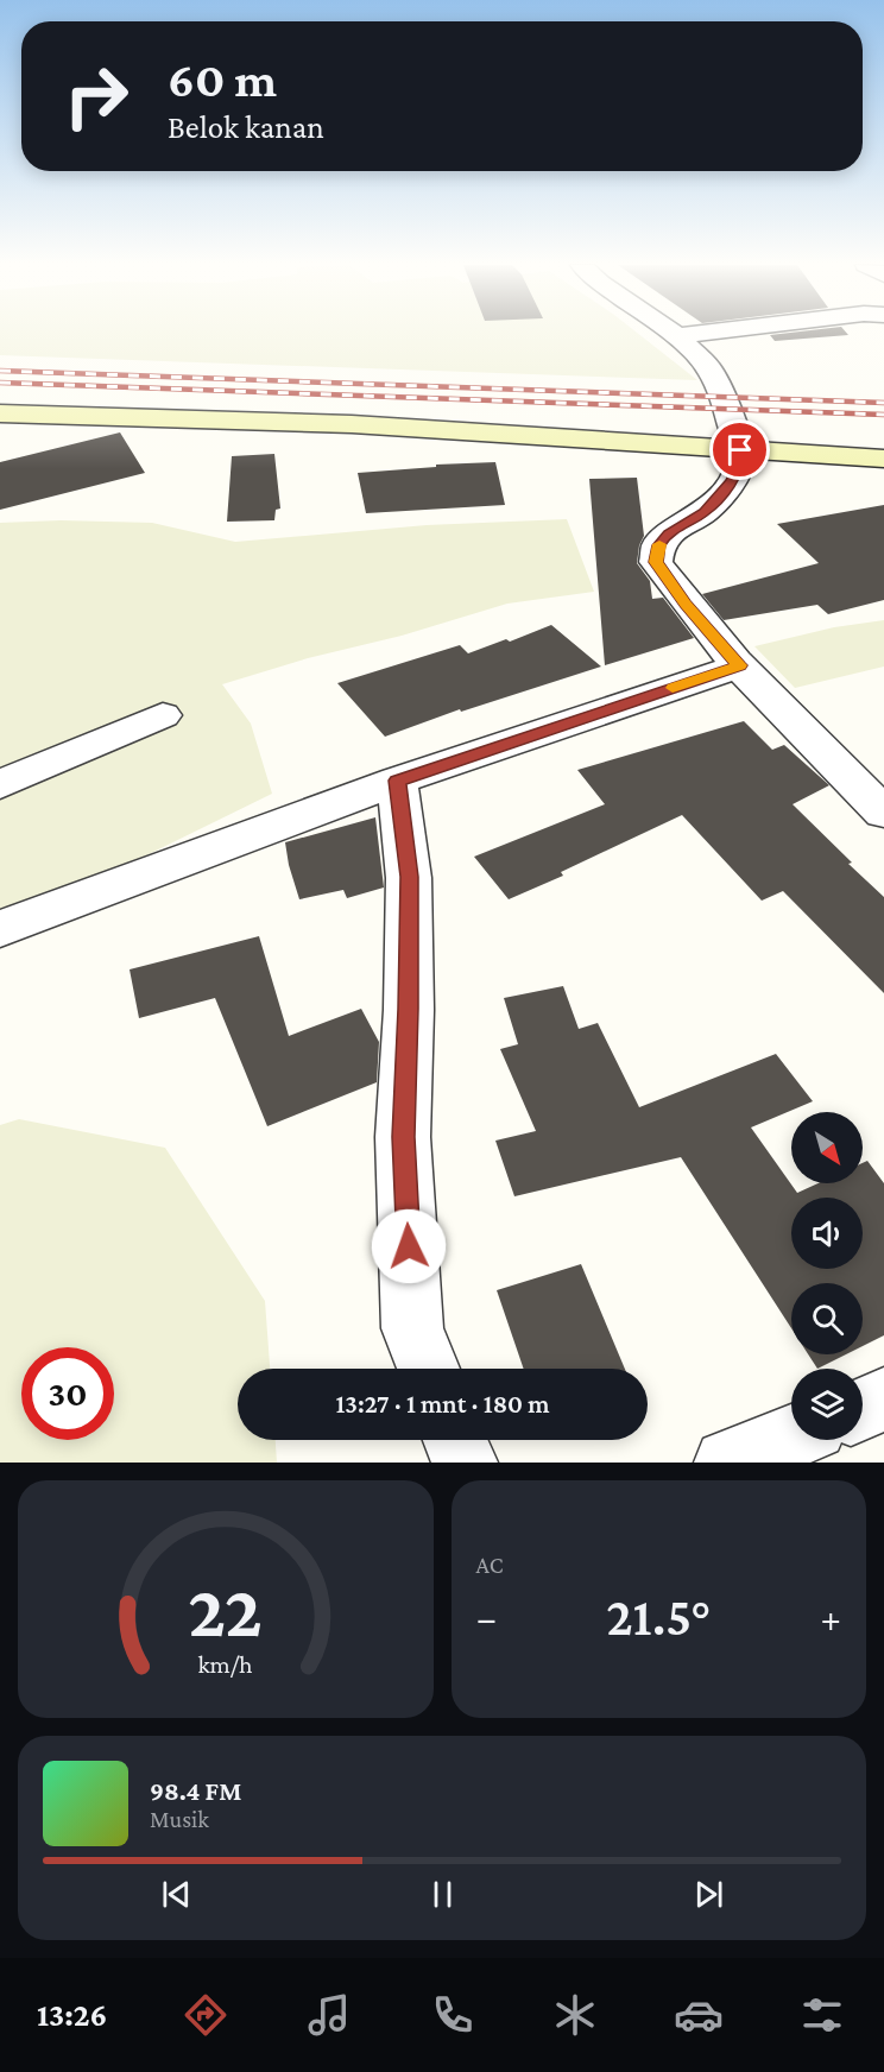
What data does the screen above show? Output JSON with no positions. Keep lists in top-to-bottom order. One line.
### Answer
{"north":"bottom right","page":{"turn":["60 m","Belok kanan"],"limit":"30","trip":"13:27 · 1 mnt · 180 m","tile":"AC","heat":["−","21.5°","+"],"song":["98.4 FM","Musik"],"tabs":"13:26","gauge":["22","km/h"]}}
